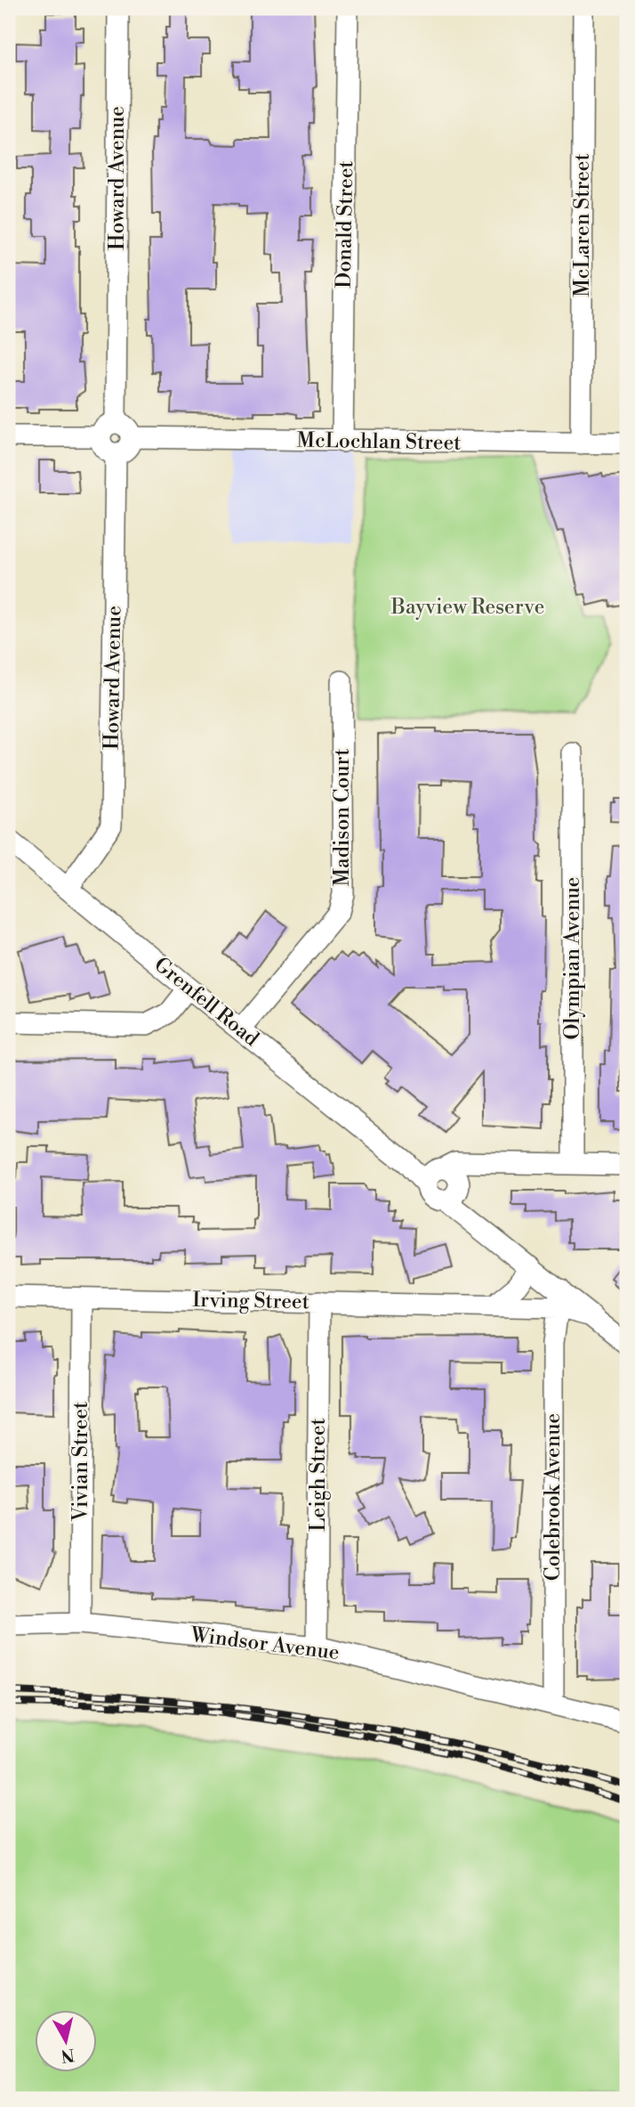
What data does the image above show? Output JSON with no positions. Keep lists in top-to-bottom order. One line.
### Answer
{"streets":{"street":["Howard Avenue","Donald Street","McLaren Street","McLochlan Street","Madison Court","Olympian Avenue","Grenfell Road","Irving Street","Vivian Street","Leigh Street","Colebrook Avenue","Windsor Avenue"]},"crossings":[["Howard Avenue","McLochlan Street"],["Howard Avenue","Grenfell Road"],["Donald Street","McLochlan Street"],["McLaren Street","McLochlan Street"],["Madison Court","Grenfell Road"],["Grenfell Road","Irving Street"],["Grenfell Road","Colebrook Avenue"],["Irving Street","Vivian Street"],["Irving Street","Leigh Street"],["Irving Street","Colebrook Avenue"],["Vivian Street","Windsor Avenue"],["Leigh Street","Windsor Avenue"],["Colebrook Avenue","Windsor Avenue"]],"parks":["Bayview Reserve"],"north":"bottom"}
